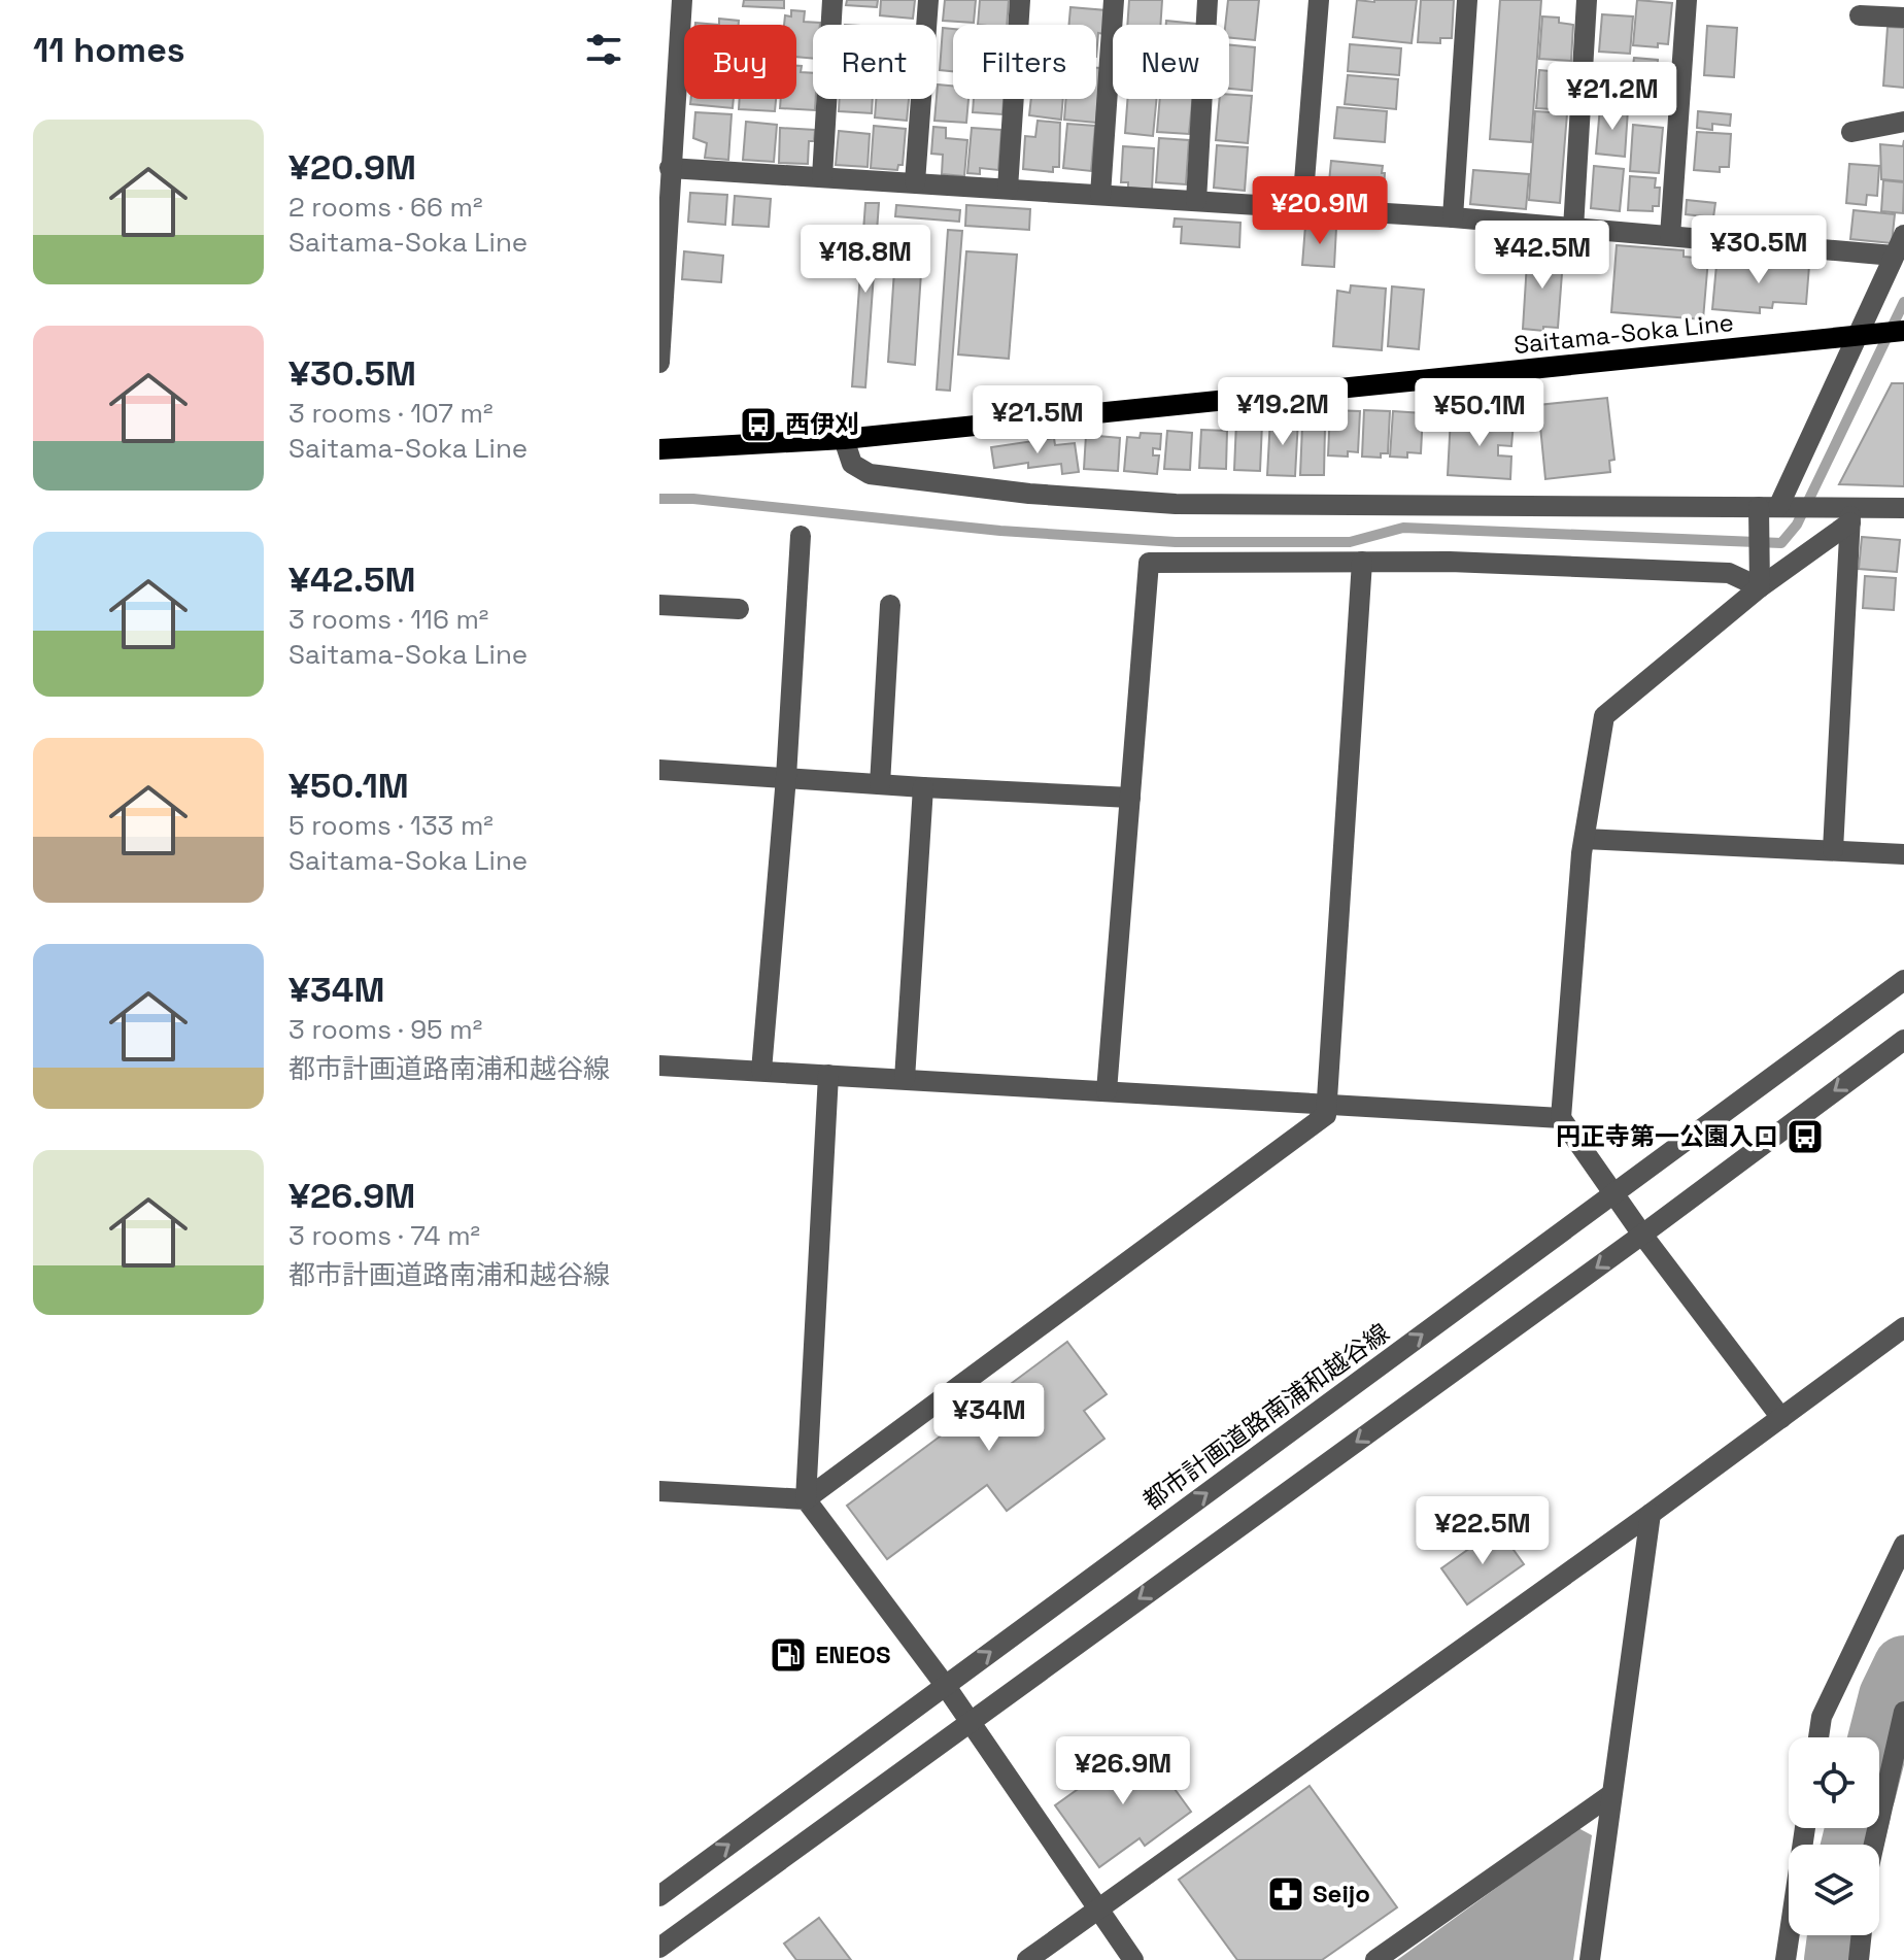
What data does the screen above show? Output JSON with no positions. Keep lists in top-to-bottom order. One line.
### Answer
{"streets":{"main road":["Saitama-Soka Line"],"street":["都市計画道路南浦和越谷線"]},"places":{"bus stop":["西伊刈","円正寺第一公園入口"],"fuel station":["ENEOS"],"pharmacy":["Seijo"]},"page":{"heading":"11 homes","chip":["Buy","Rent","Filters","New"],"price":["¥21.2M","¥20.9M","¥30.5M","¥42.5M","¥18.8M","¥19.2M","¥50.1M","¥21.5M","¥34M","¥22.5M","¥26.9M"],"list":[{"name":"¥20.9M","note":"2 rooms · 66 m² · Saitama-Soka Line"},{"name":"¥30.5M","note":"3 rooms · 107 m² · Saitama-Soka Line"},{"name":"¥42.5M","note":"3 rooms · 116 m² · Saitama-Soka Line"},{"name":"¥50.1M","note":"5 rooms · 133 m² · Saitama-Soka Line"},{"name":"¥34M","note":"3 rooms · 95 m² · 都市計画道路南浦和越谷線"},{"name":"¥26.9M","note":"3 rooms · 74 m² · 都市計画道路南浦和越谷線"}]}}
